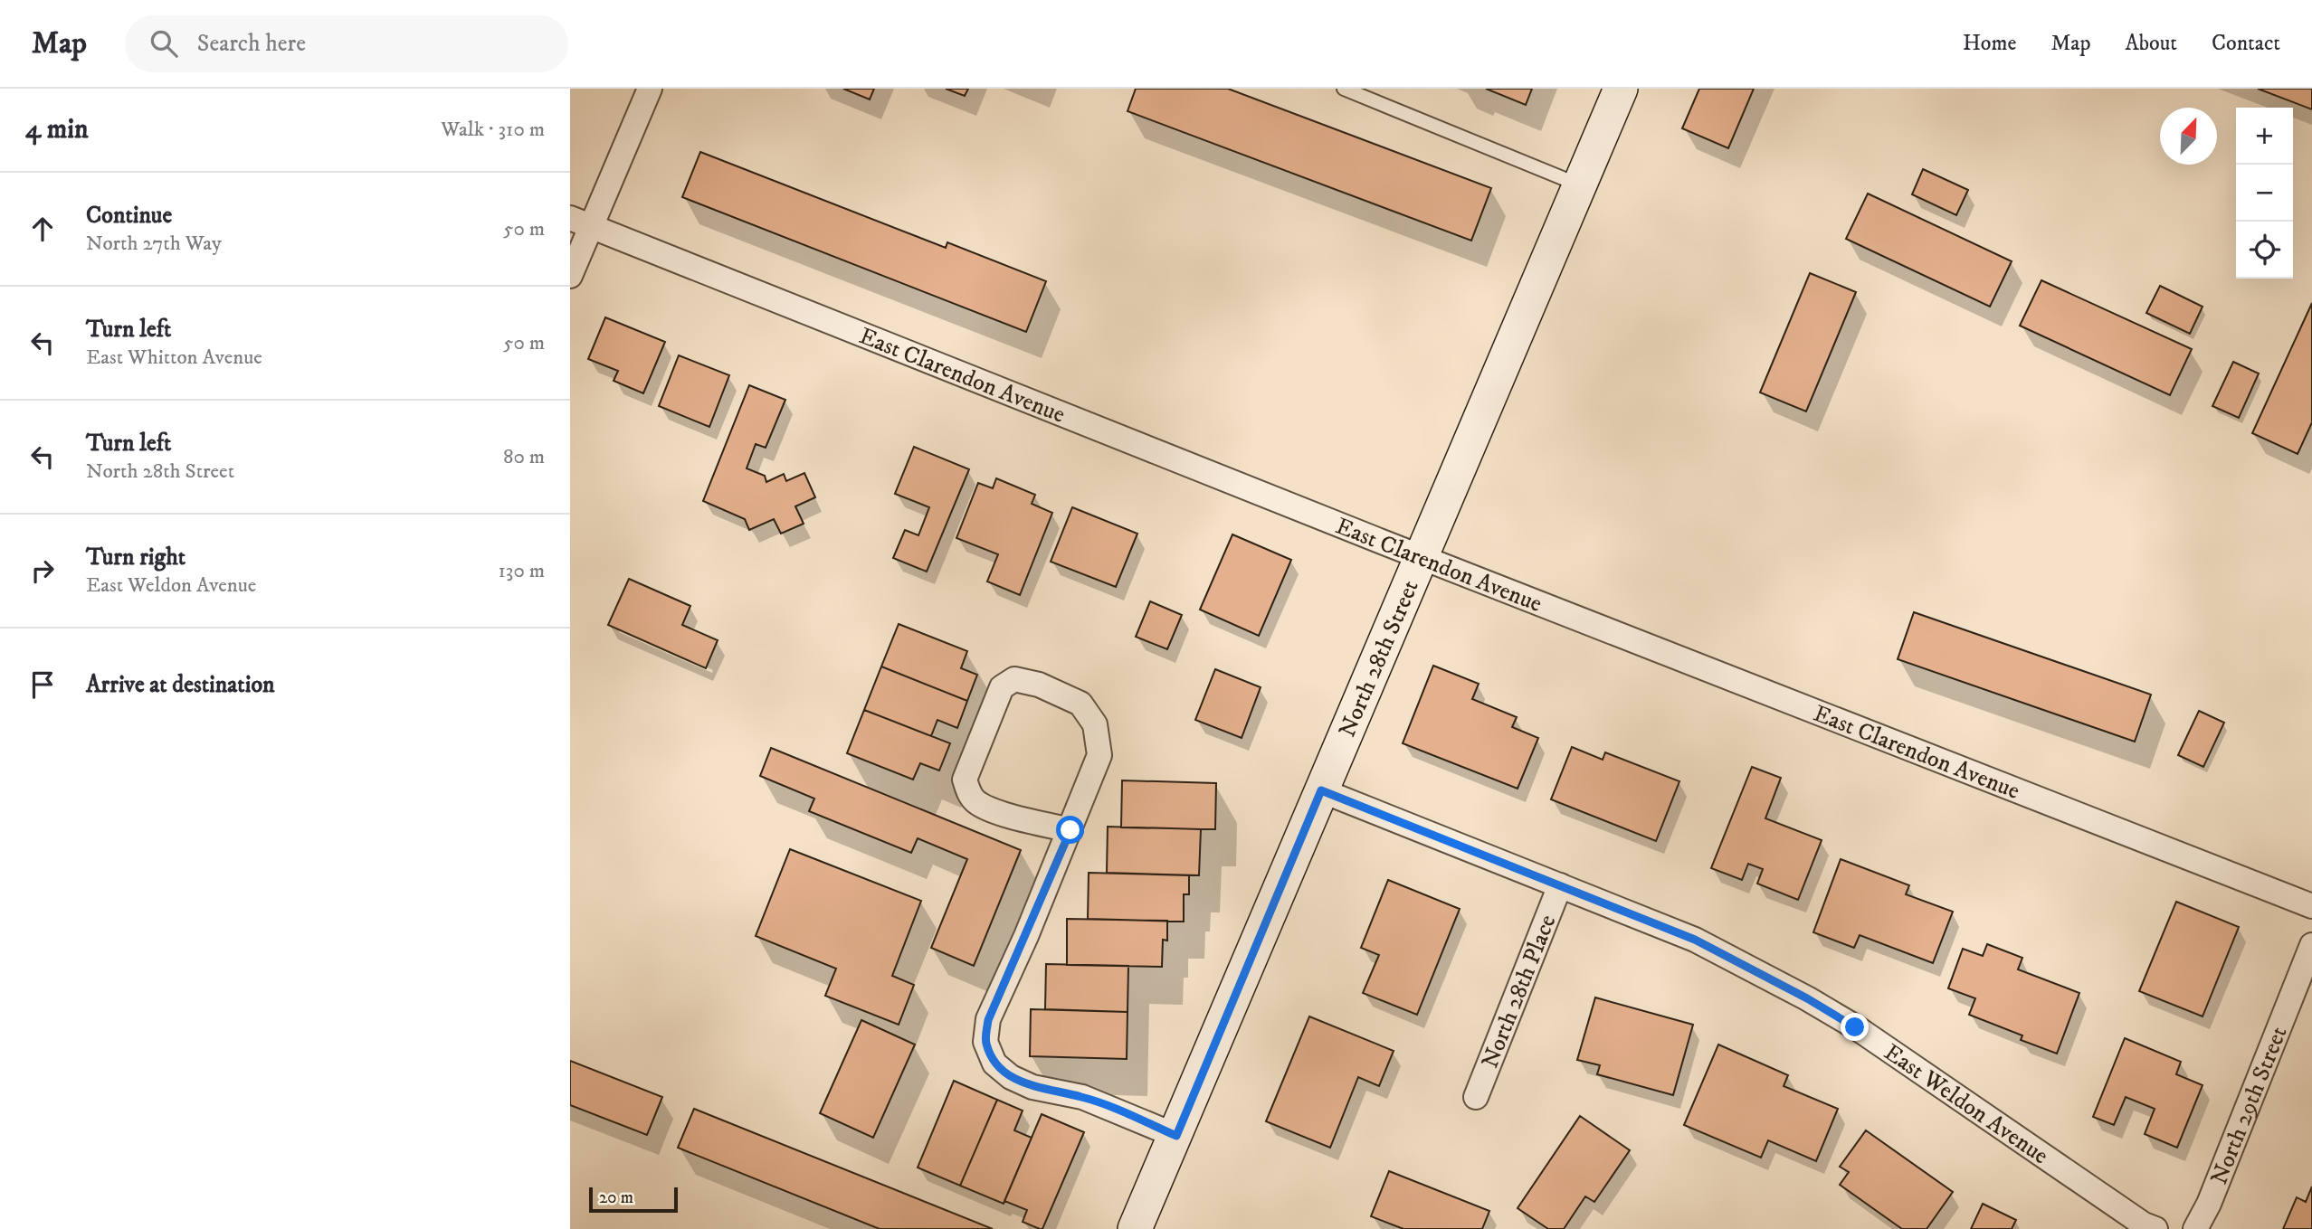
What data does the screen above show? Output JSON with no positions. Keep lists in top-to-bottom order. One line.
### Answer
{"streets":{"street":["East Clarendon Avenue","North 28th Street","North 28th Place","East Weldon Avenue","North 29th Street"]},"crossings":[["East Clarendon Avenue","North 28th Street"],["North 28th Street","East Weldon Avenue"],["North 28th Place","East Weldon Avenue"]],"scale_bar":"20 m","north":"top right","page":{"header":"Map","search":"Search here","nav":["Home","Map","About","Contact"],"heading":["4 min","Walk · 310 m"],"map_buttons":["+","−"],"list":[["Continue","North 27th Way","50 m"],["Turn left","East Whitton Avenue","50 m"],["Turn left","North 28th Street","80 m"],["Turn right","East Weldon Avenue","130 m"],"Arrive at destination"],"scale":"20 m"}}
